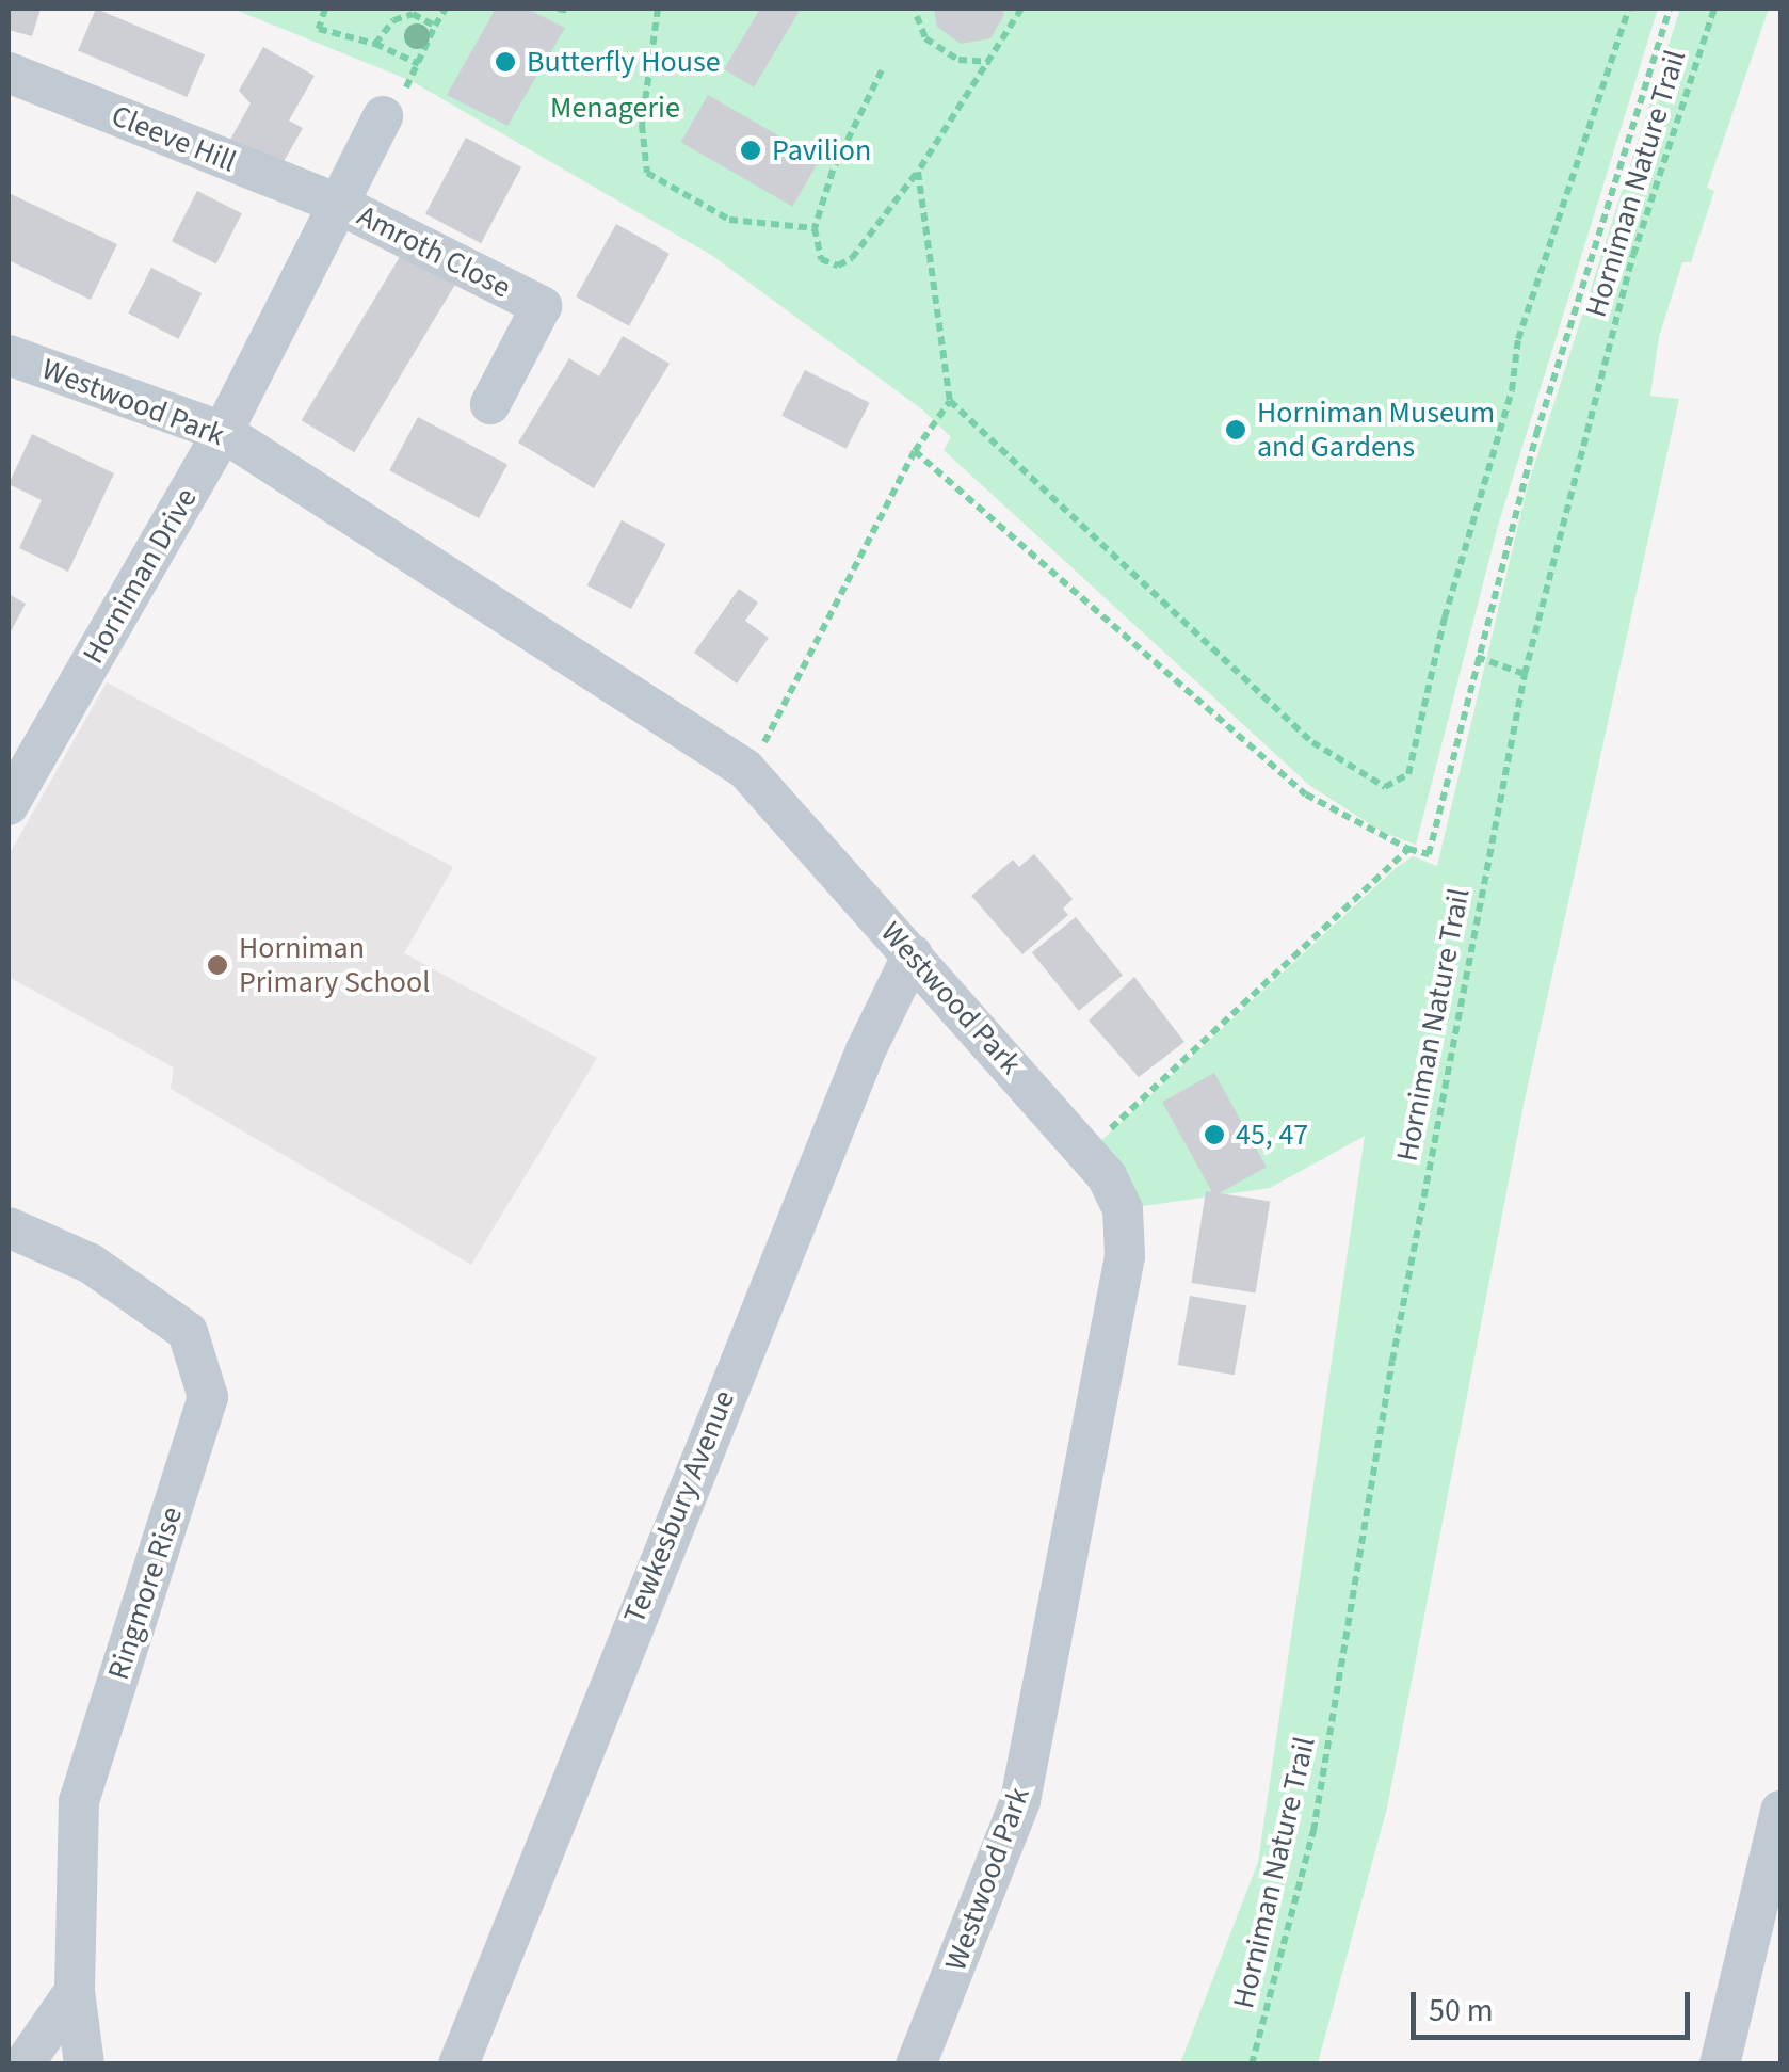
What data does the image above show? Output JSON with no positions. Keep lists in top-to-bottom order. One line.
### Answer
{"streets":{"street":["Cleeve Hill","Amroth Close","Westwood Park","Horniman Drive","Tewkesbury Avenue","Ringmore Rise"],"path":["Horniman Nature Trail"]},"crossings":[["Cleeve Hill","Amroth Close"],["Cleeve Hill","Horniman Drive"],["Amroth Close","Horniman Drive"],["Westwood Park","Horniman Drive"],["Westwood Park","Tewkesbury Avenue"]],"parks":["Menagerie"],"places":["Butterfly House","Pavilion","Horniman Museum and Gardens","Horniman Primary School","45, 47"],"scale_bar":"50 m"}
